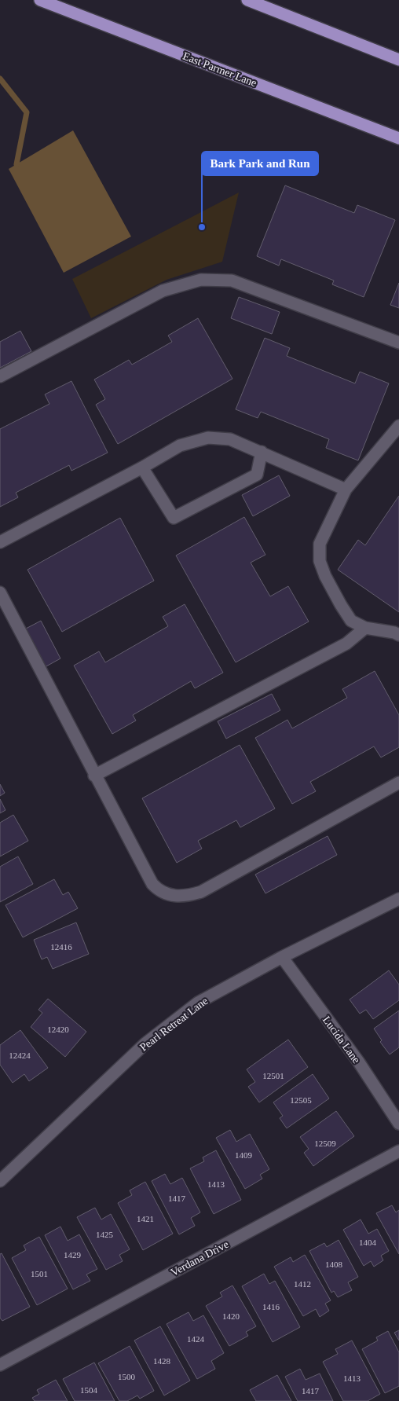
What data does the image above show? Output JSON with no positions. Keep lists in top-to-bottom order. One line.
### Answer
{"streets":{"main road":["East Parmer Lane"],"street":["Pearl Retreat Lane","Lucida Lane","Verdana Drive"]},"crossings":[["Pearl Retreat Lane","Lucida Lane"]],"places":["Bark Park and Run"],"house_numbers":["12416","12420","12424","12501","12505","12509","1409","1413","1417","1421","1425","1404","1429","1408","1501","1412","1416","1420","1424","1428","1500","1413","1504","1417"]}
